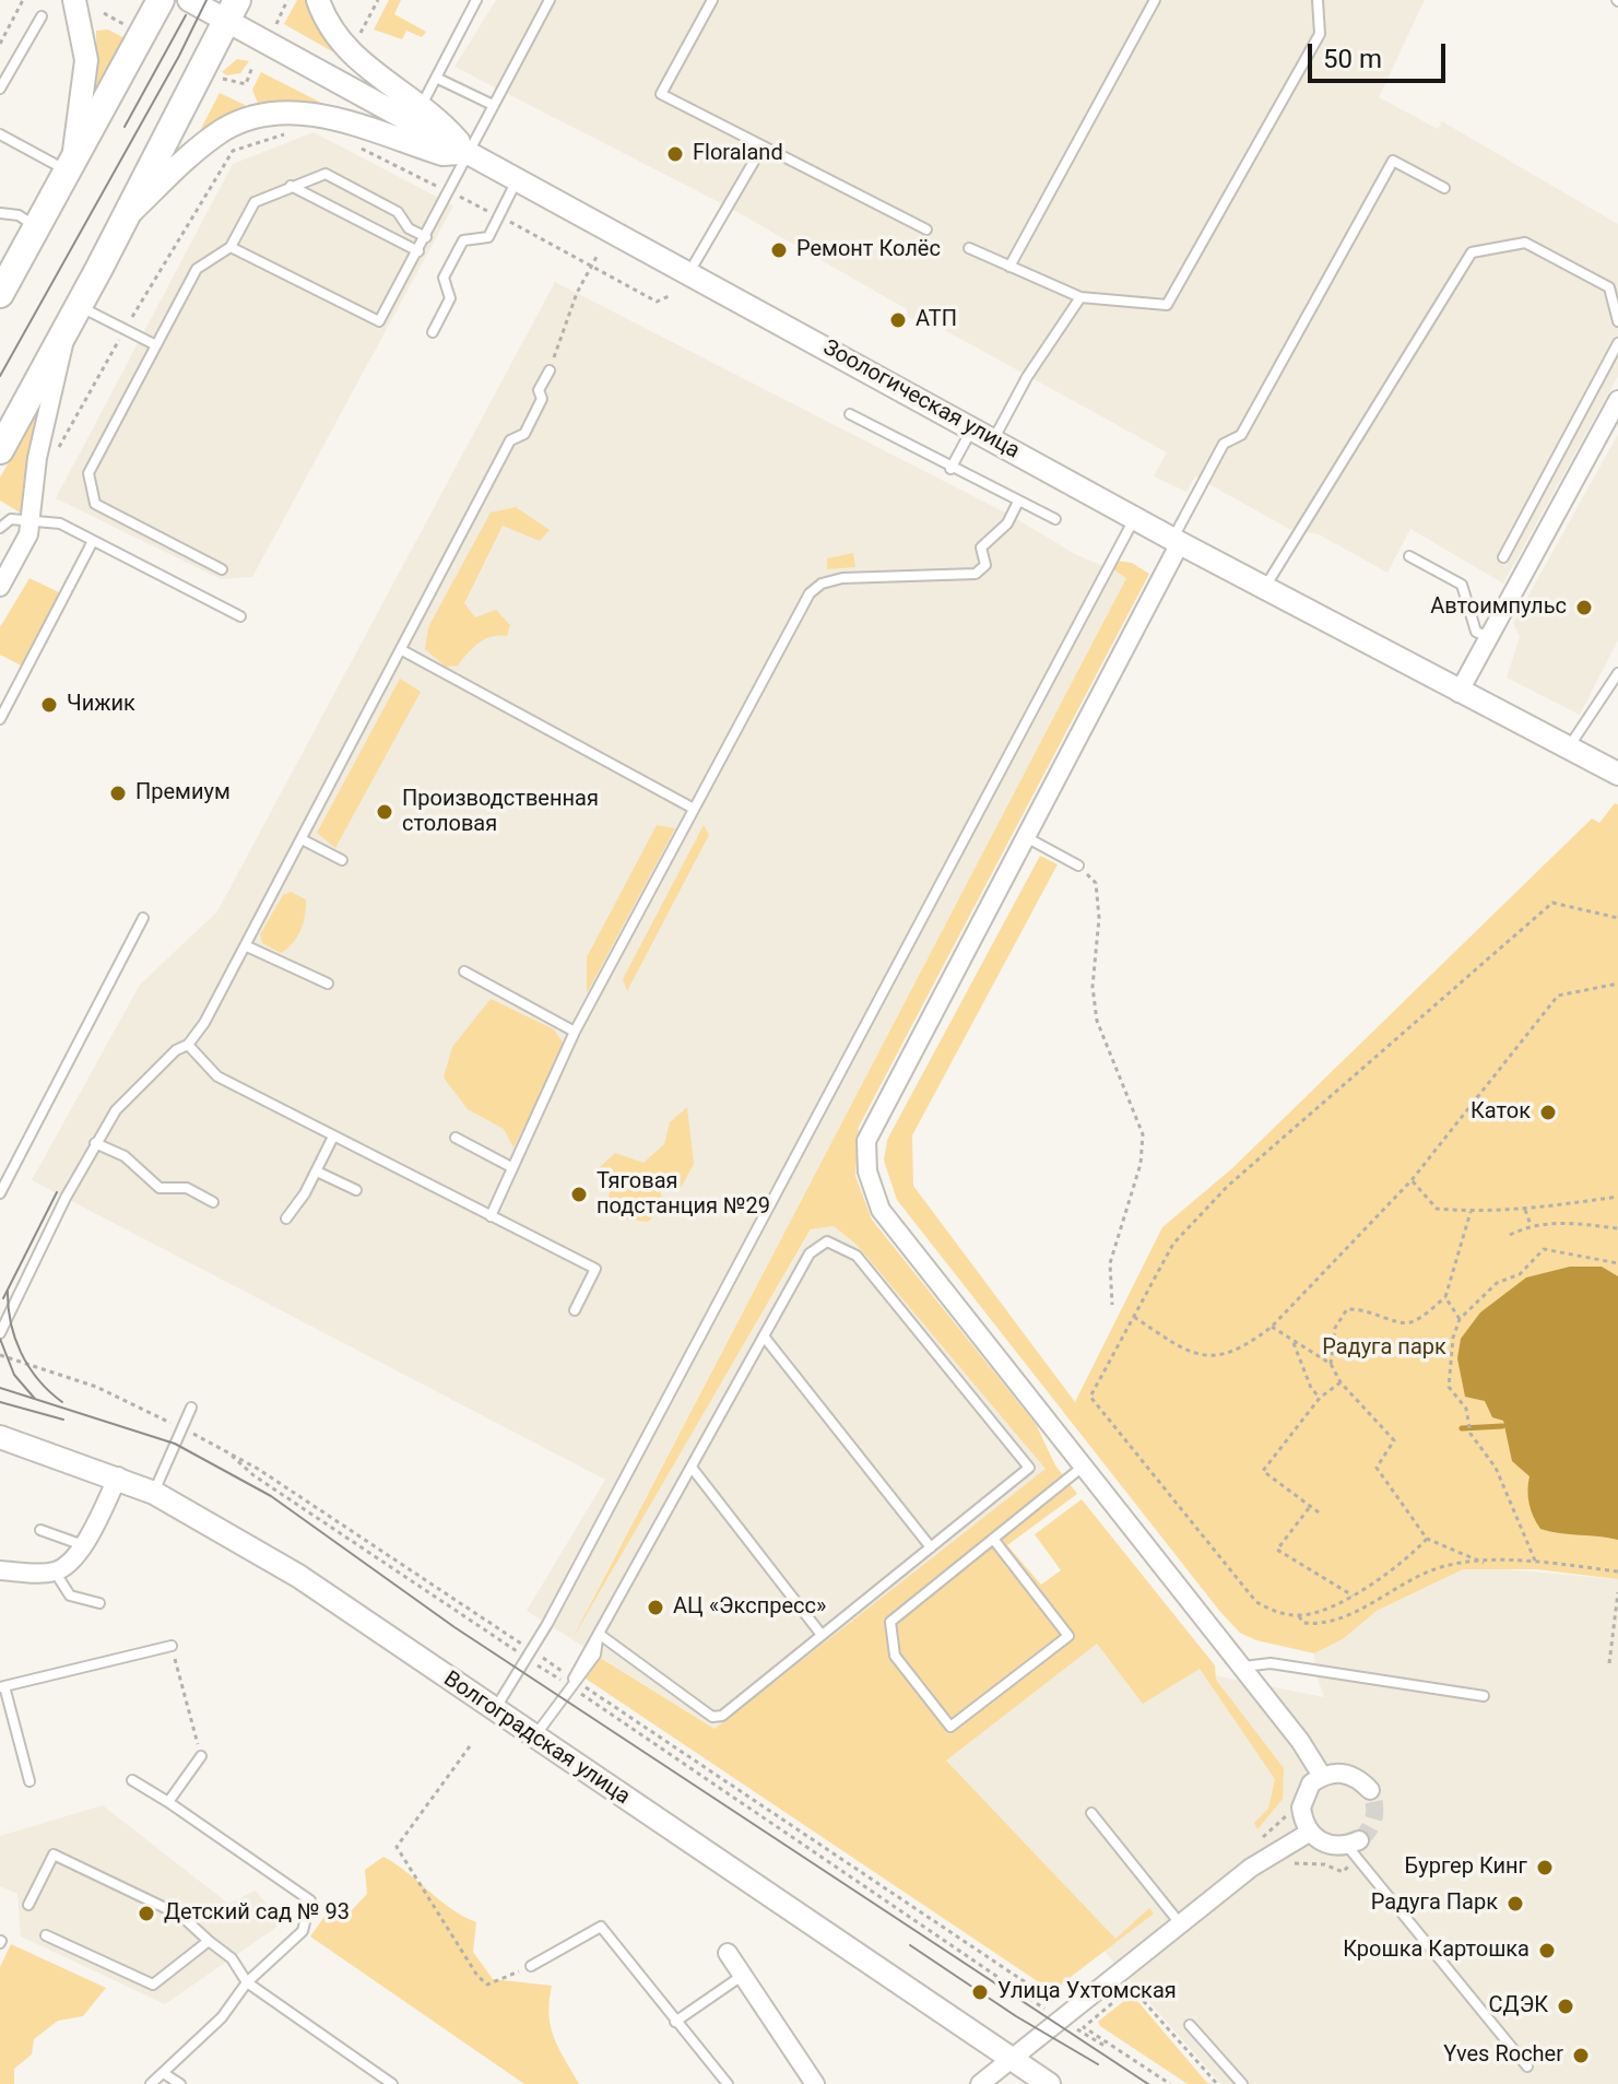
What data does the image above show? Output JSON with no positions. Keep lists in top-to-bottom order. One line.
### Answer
{"streets":{"street":["Зоологическая улица","Волгоградская улица"]},"parks":["Радуга парк"],"places":["Floraland","Ремонт Колёс","АТП","Автоимпульс","Чижик","Премиум","Производственная столовая","Каток","Тяговая подстанция №29","АЦ «Экспресс»","Бургер Кинг","Радуга Парк","Детский сад № 93","Крошка Картошка","Улица Ухтомская","СДЭК","Yves Rocher"],"scale_bar":"50 m"}
